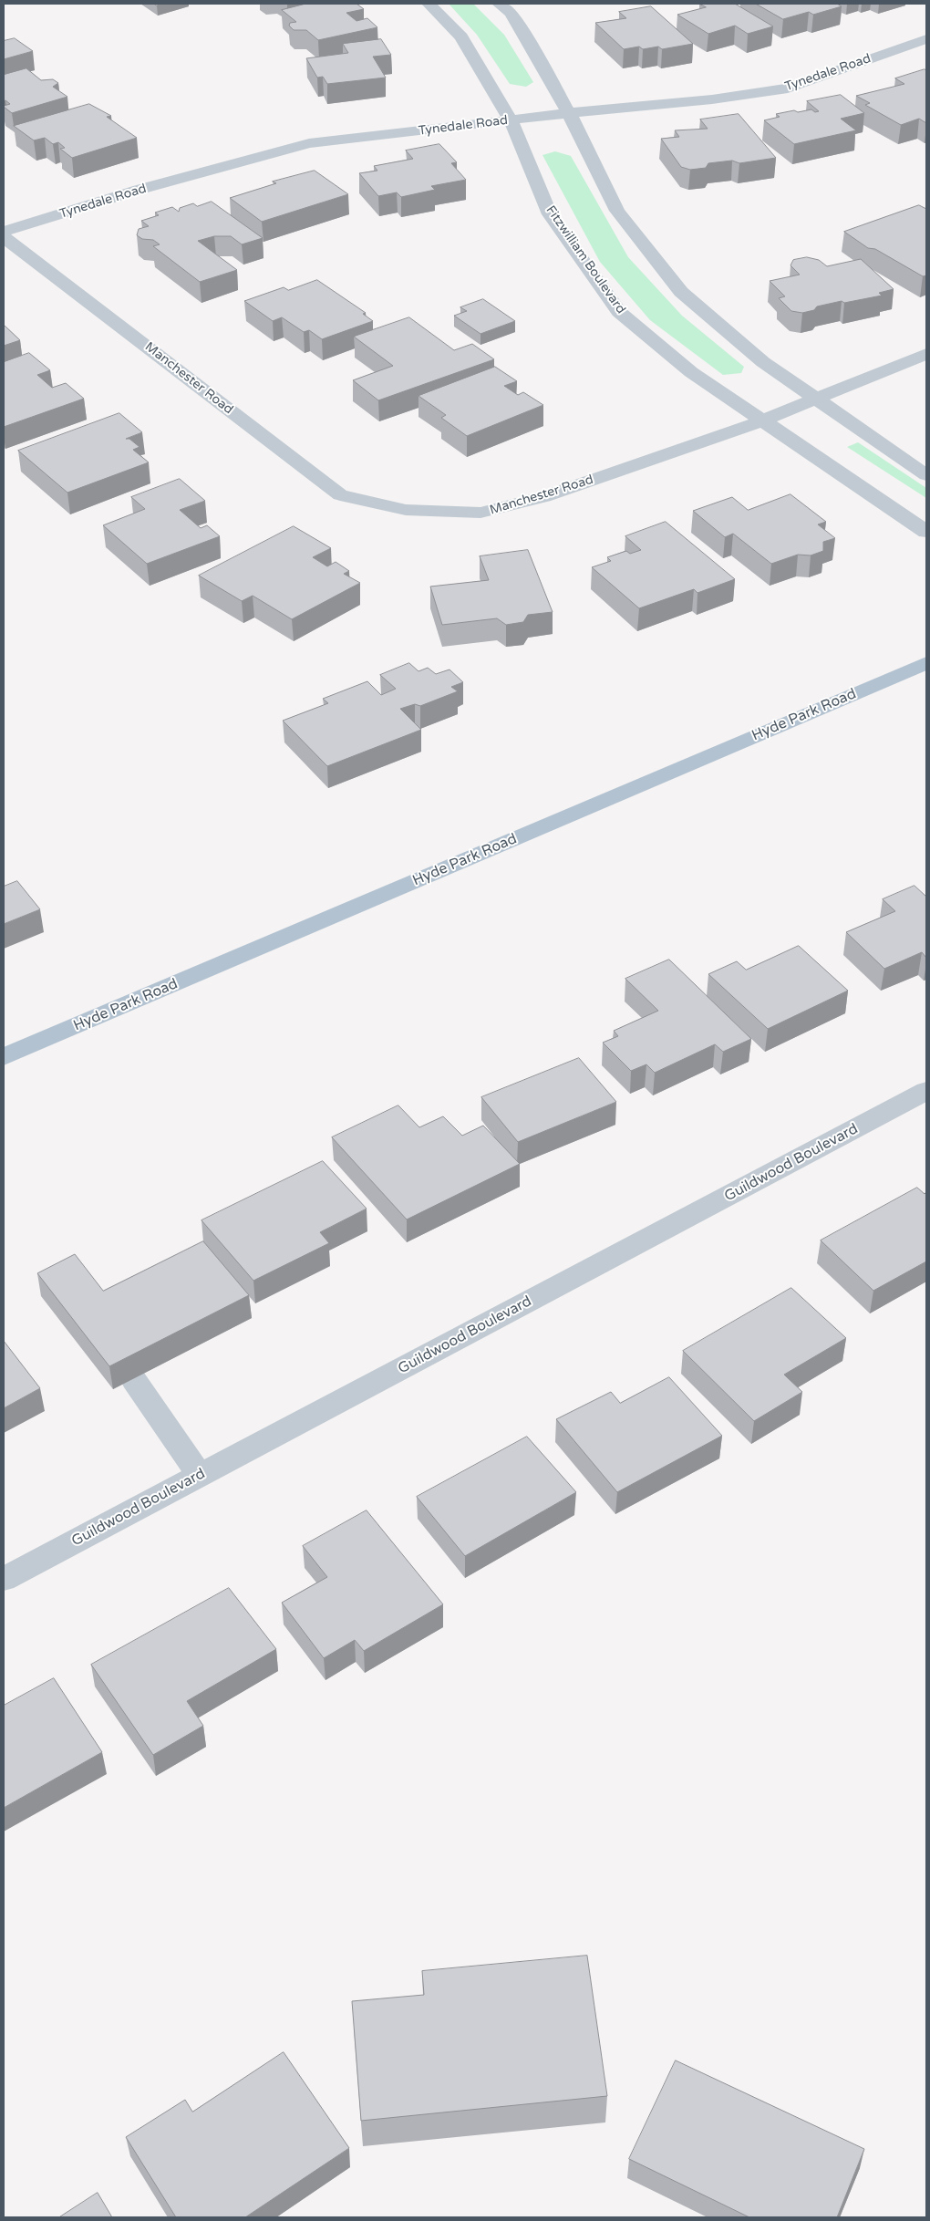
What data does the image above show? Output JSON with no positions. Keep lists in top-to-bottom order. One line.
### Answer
{"streets":{"main road":["Hyde Park Road"],"street":["Tynedale Road","Fitzwilliam Boulevard","Manchester Road","Guildwood Boulevard"]},"crossings":[["Tynedale Road","Fitzwilliam Boulevard"],["Fitzwilliam Boulevard","Manchester Road"]]}
